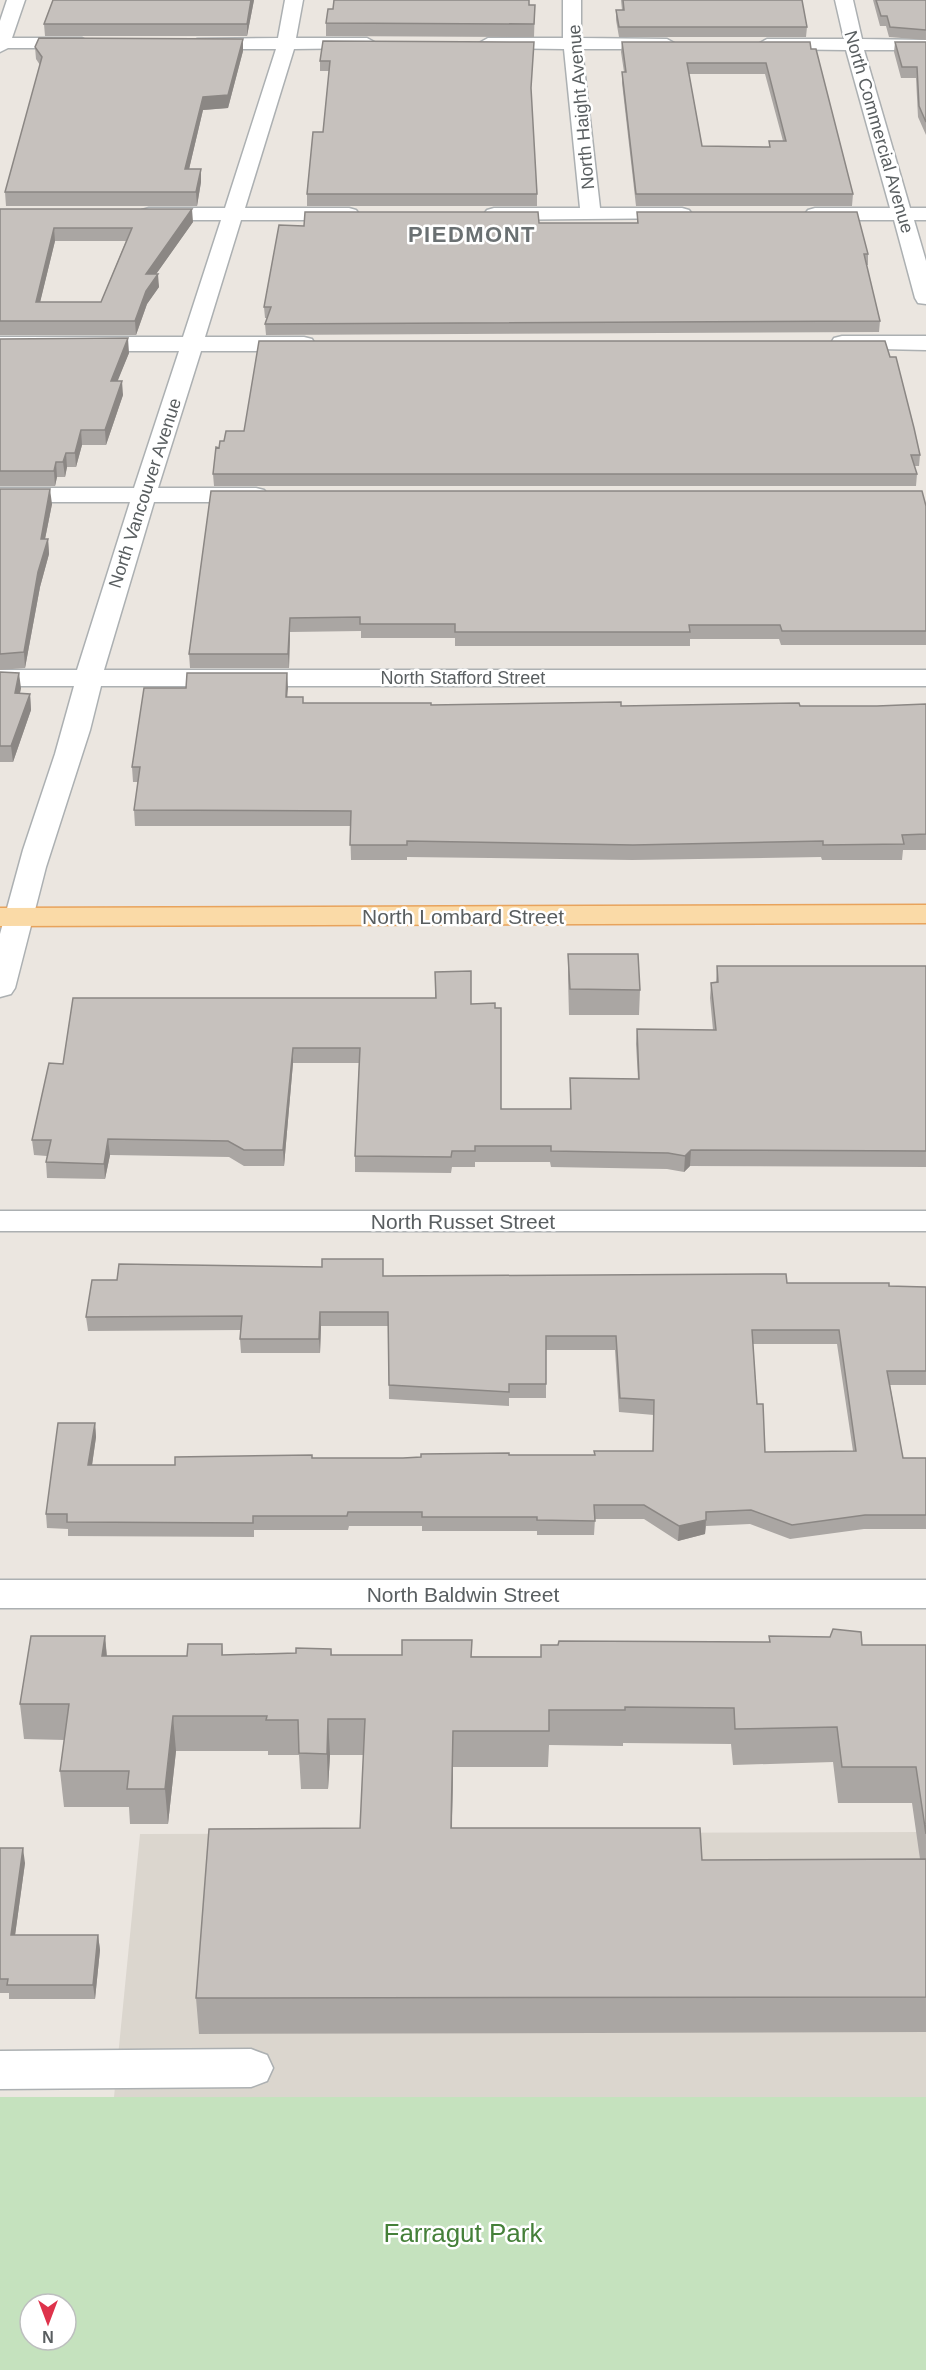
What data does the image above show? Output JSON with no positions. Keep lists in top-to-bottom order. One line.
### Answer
{"streets":{"main road":["North Lombard Street"],"street":["North Haight Avenue","North Commercial Avenue","North Vancouver Avenue","North Stafford Street","North Russet Street","North Baldwin Street"]},"crossings":[["North Vancouver Avenue","North Stafford Street"],["North Vancouver Avenue","North Lombard Street"]],"districts":["PIEDMONT"],"parks":["Farragut Park"],"north":"bottom"}
